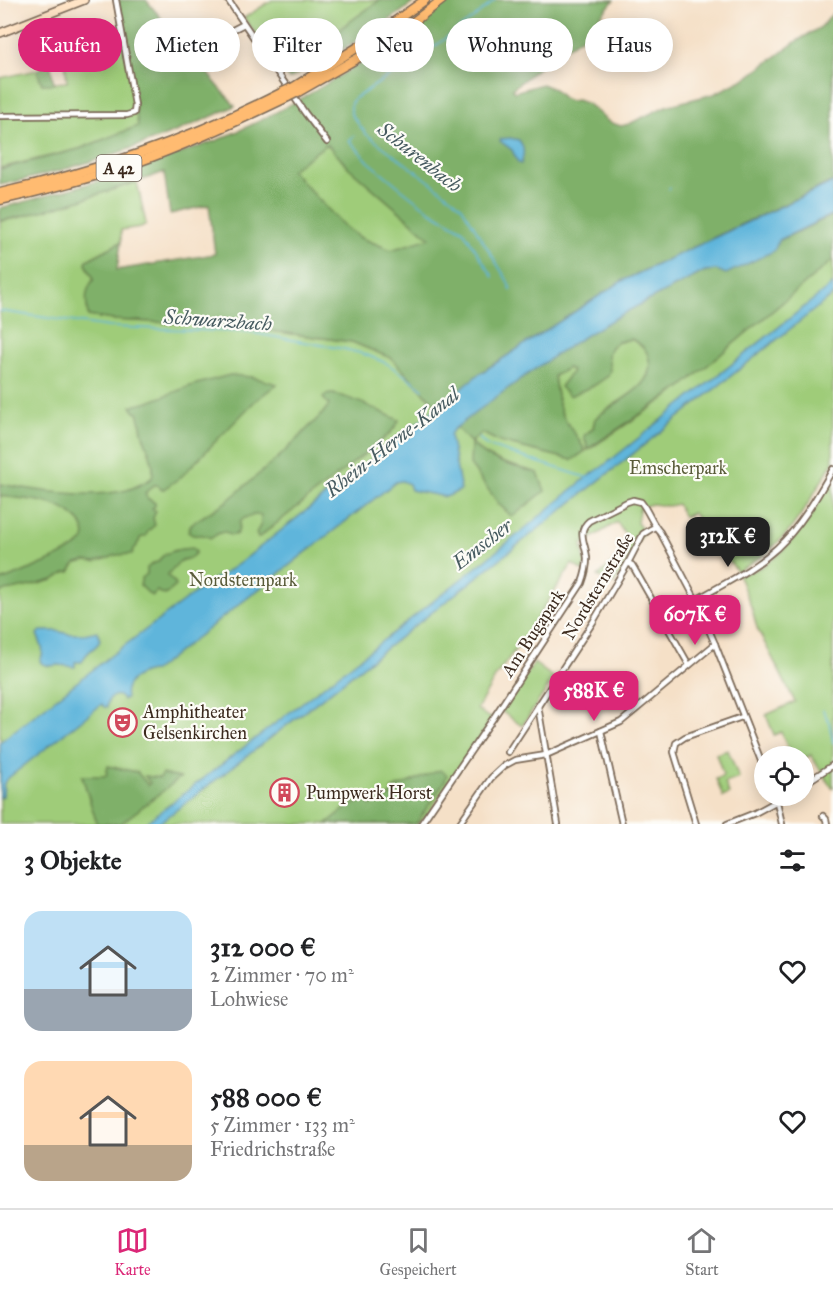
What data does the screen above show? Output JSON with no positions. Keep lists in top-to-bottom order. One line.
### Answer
{"streets":{"highway":["A 42"],"street":["Nordsternstraße","Am Bugapark"]},"crossings":[["Nordsternstraße","Am Bugapark"]],"water":["Schurenbach","Schwarzbach","Rhein-Herne-Kanal","Emscher"],"parks":["Emscherpark","Nordsternpark"],"places":{"theatre":["Amphitheater Gelsenkirchen"],"building":["Pumpwerk Horst"]},"page":{"chip":["Kaufen","Mieten","Filter","Neu","Wohnung","Haus"],"price":["312K €","607K €","588K €"],"heading":"3 Objekte","list":[{"name":"312 000 €","note":"2 Zimmer · 70 m² · Lohwiese"},{"name":"588 000 €","note":"5 Zimmer · 133 m² · Friedrichstraße"}],"tabs":["Karte","Gespeichert","Start"]}}
